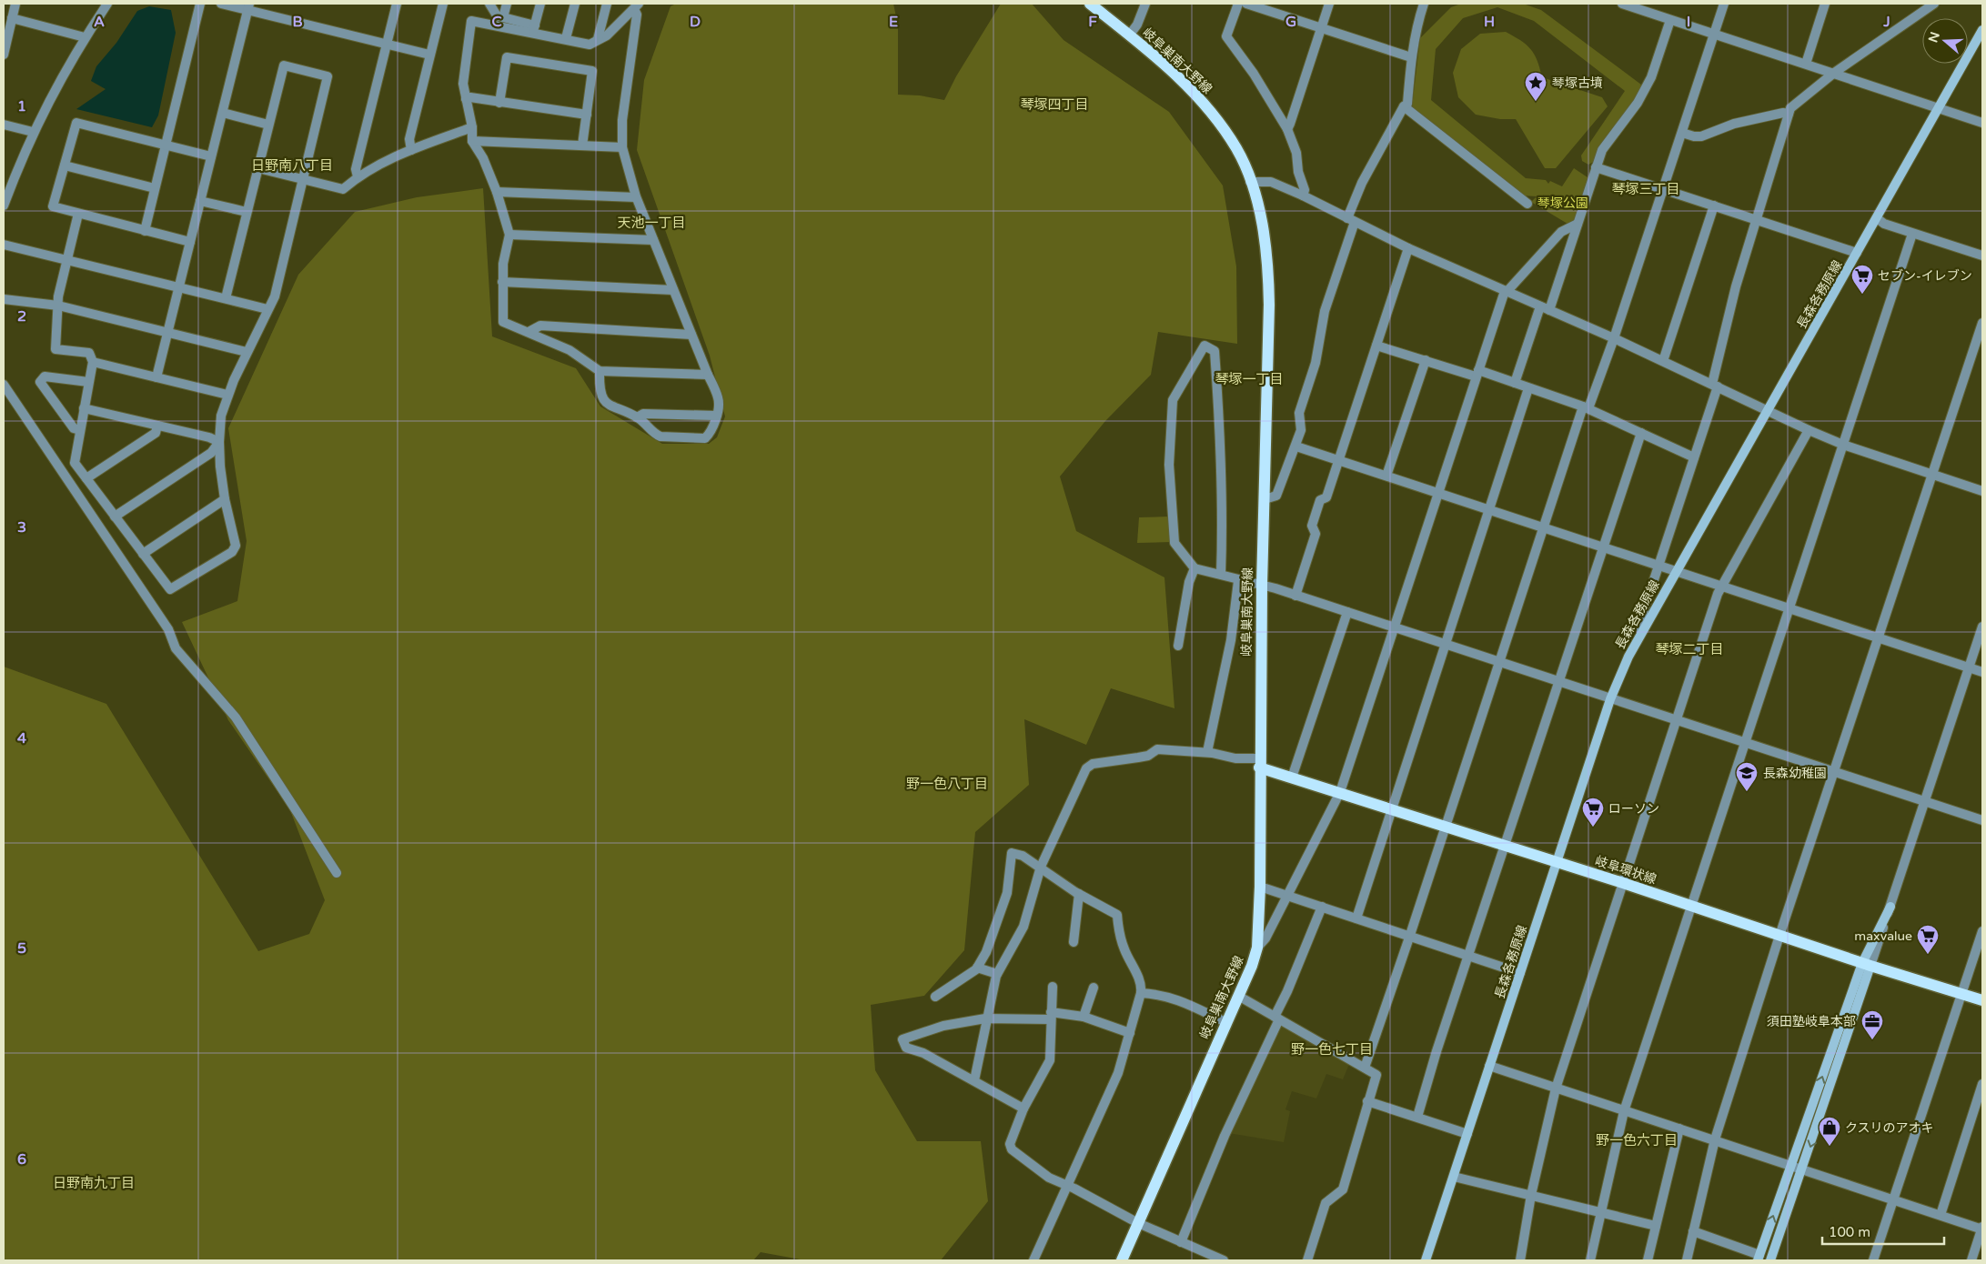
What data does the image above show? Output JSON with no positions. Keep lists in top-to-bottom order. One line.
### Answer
{"streets":{"main road":["岐阜巣南大野線","長森各務原線","岐阜環状線"]},"crossings":[["岐阜巣南大野線","岐阜環状線"],["長森各務原線","岐阜環状線"]],"districts":["琴塚四丁目","日野南八丁目","琴塚三丁目","天池一丁目","琴塚一丁目","琴塚二丁目","野一色八丁目","野一色七丁目","野一色六丁目","日野南九丁目"],"parks":["琴塚公園"],"places":{"place":["琴塚古墳"],"supermarket":["セブン-イレブン","ローソン","maxvalue"],"school or university":["長森幼稚園"],"office":["須田塾岐阜本部"],"shop":["クスリのアオキ"]},"scale_bar":"100 m","north":"left","grid":{"columns":["A","B","C","D","E","F","G","H","I","J"],"rows":["1","2","3","4","5","6"]}}
